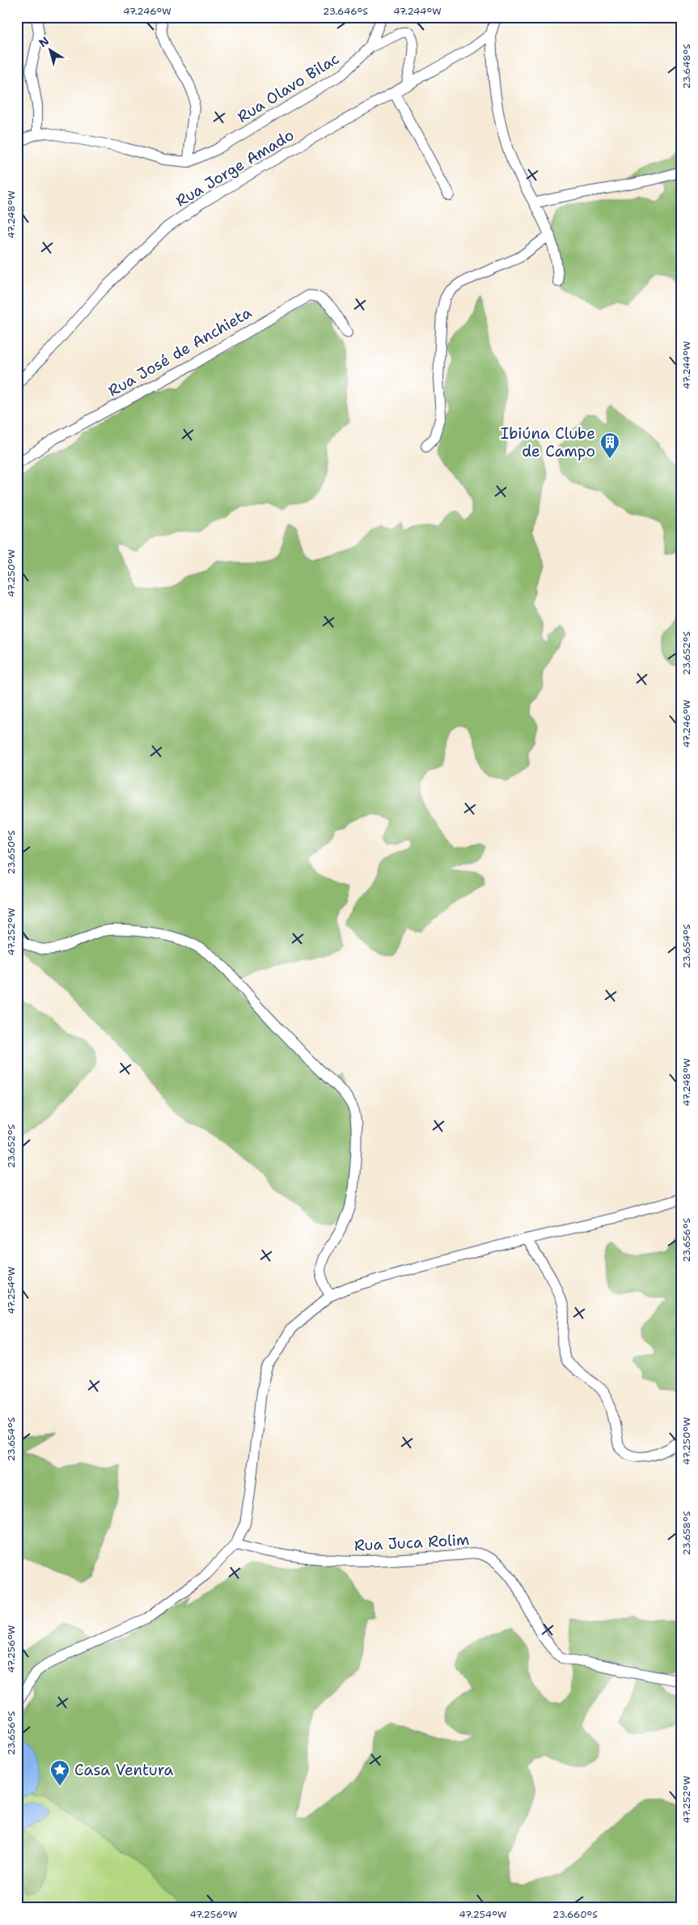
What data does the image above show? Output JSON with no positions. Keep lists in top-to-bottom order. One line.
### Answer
{"streets":{"street":["Rua Olavo Bilac","Rua Jorge Amado","Rua José de Anchieta","Rua Juca Rolim"]},"places":{"building":["Ibiúna Clube de Campo"],"place":["Casa Ventura"]},"north":"top left","coordinates":["47.246°W","23.646°S","47.244°W","23.648°S","47.248°W","47.250°W","23.652°S","23.650°S","47.252°W","23.654°S","23.656°S","47.254°W","23.658°S","47.256°W","23.660°S"]}
